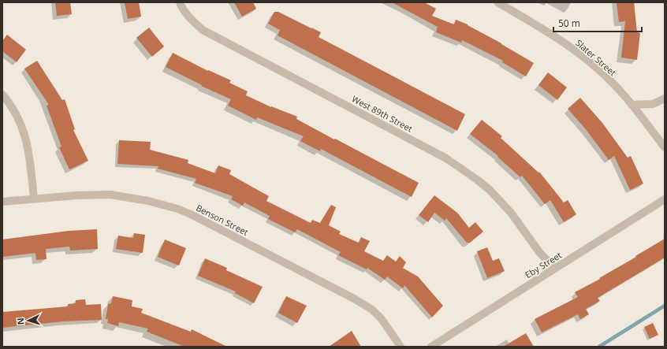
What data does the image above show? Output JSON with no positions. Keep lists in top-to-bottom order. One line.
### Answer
{"streets":{"street":["Slater Street","West 89th Street","Benson Street","Eby Street"]},"crossings":[["West 89th Street","Eby Street"]],"scale_bar":"50 m","north":"left"}
